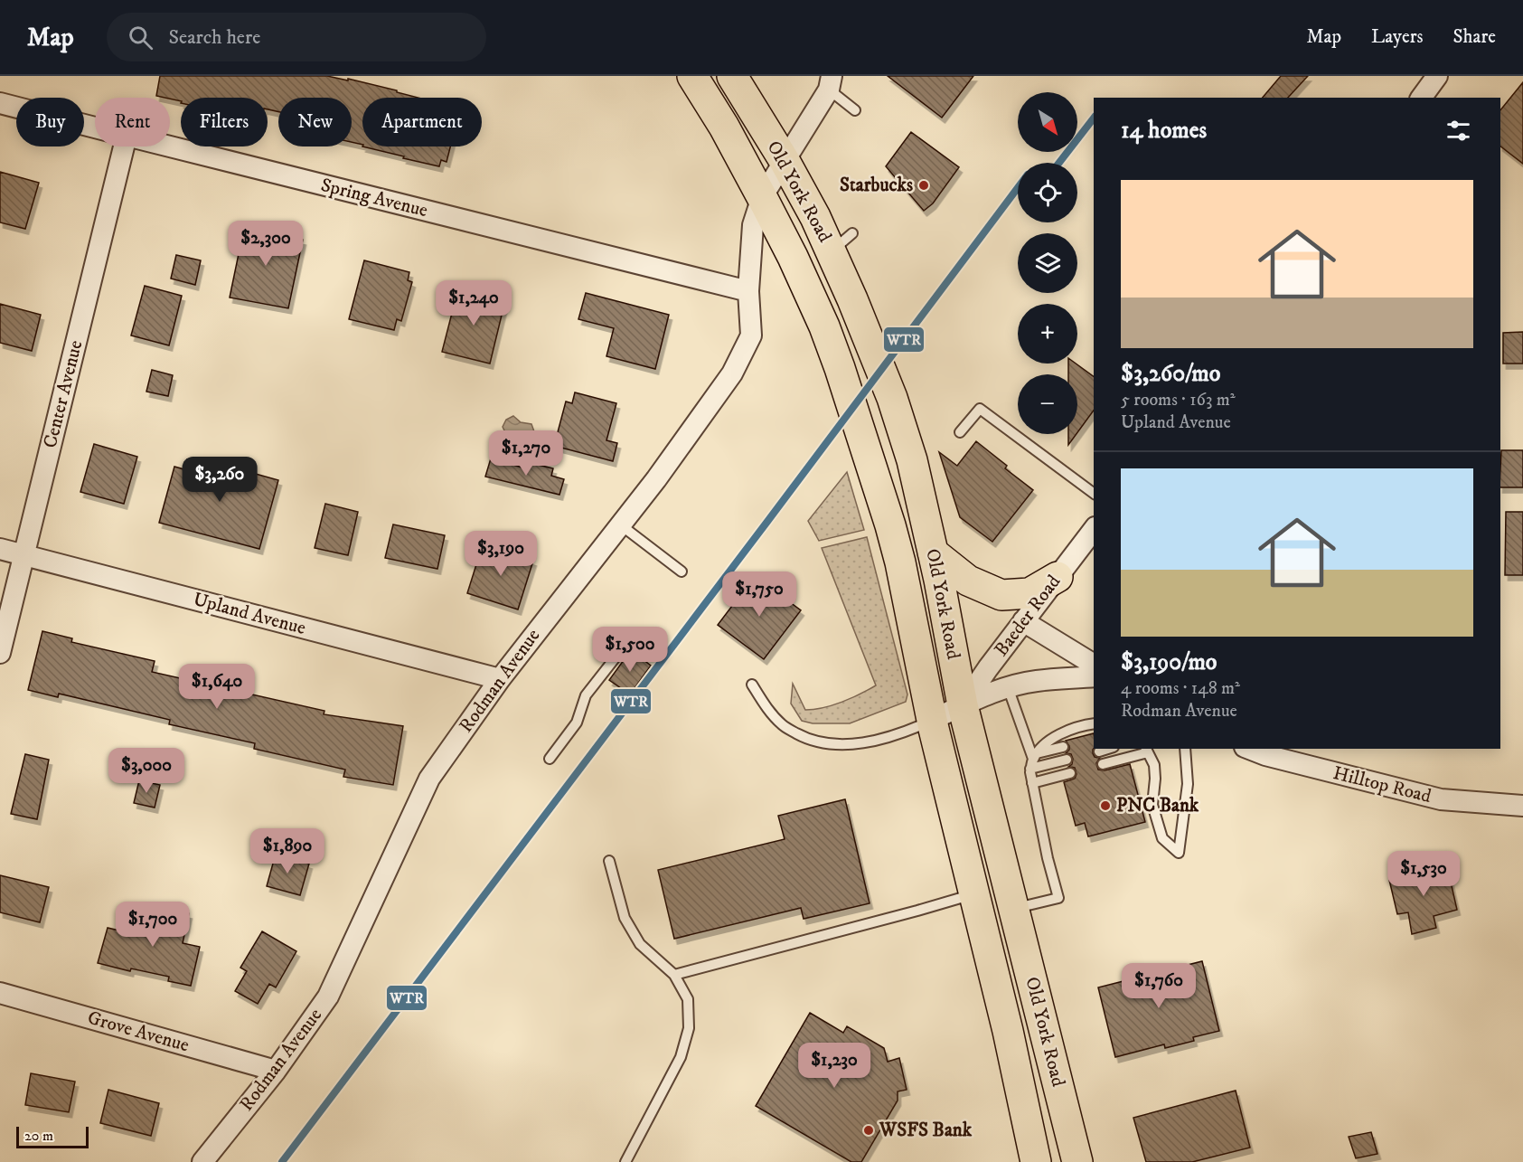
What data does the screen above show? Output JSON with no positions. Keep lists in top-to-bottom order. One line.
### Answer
{"streets":{"highway":["Old York Road"],"street":["Spring Avenue","Center Avenue","Upland Avenue","Baeder Road","Rodman Avenue","Hilltop Road","Grove Avenue"]},"crossings":[["Old York Road","Baeder Road"],["Old York Road","Rodman Avenue"],["Spring Avenue","Rodman Avenue"],["Center Avenue","Upland Avenue"],["Upland Avenue","Rodman Avenue"],["Rodman Avenue","Grove Avenue"]],"places":["Starbucks","PNC Bank","WSFS Bank"],"lines":["transit line WTR"],"scale_bar":"20 m","north":"bottom right","page":{"header":"Map","search":"Search here","nav":["Map","Layers","Share"],"map_buttons":["+","−"],"chip":["Buy","Rent","Filters","New","Apartment"],"heading":"14 homes","list":[{"name":"$3,260/mo","note":"5 rooms · 163 m² · Upland Avenue"},{"name":"$3,190/mo","note":"4 rooms · 148 m² · Rodman Avenue"}],"price":["$2,300","$1,240","$1,270","$3,260","$3,190","$1,750","$1,500","$1,640","$3,000","$1,890","$1,530","$1,700","$1,760","$1,230"],"scale":"20 m"}}
